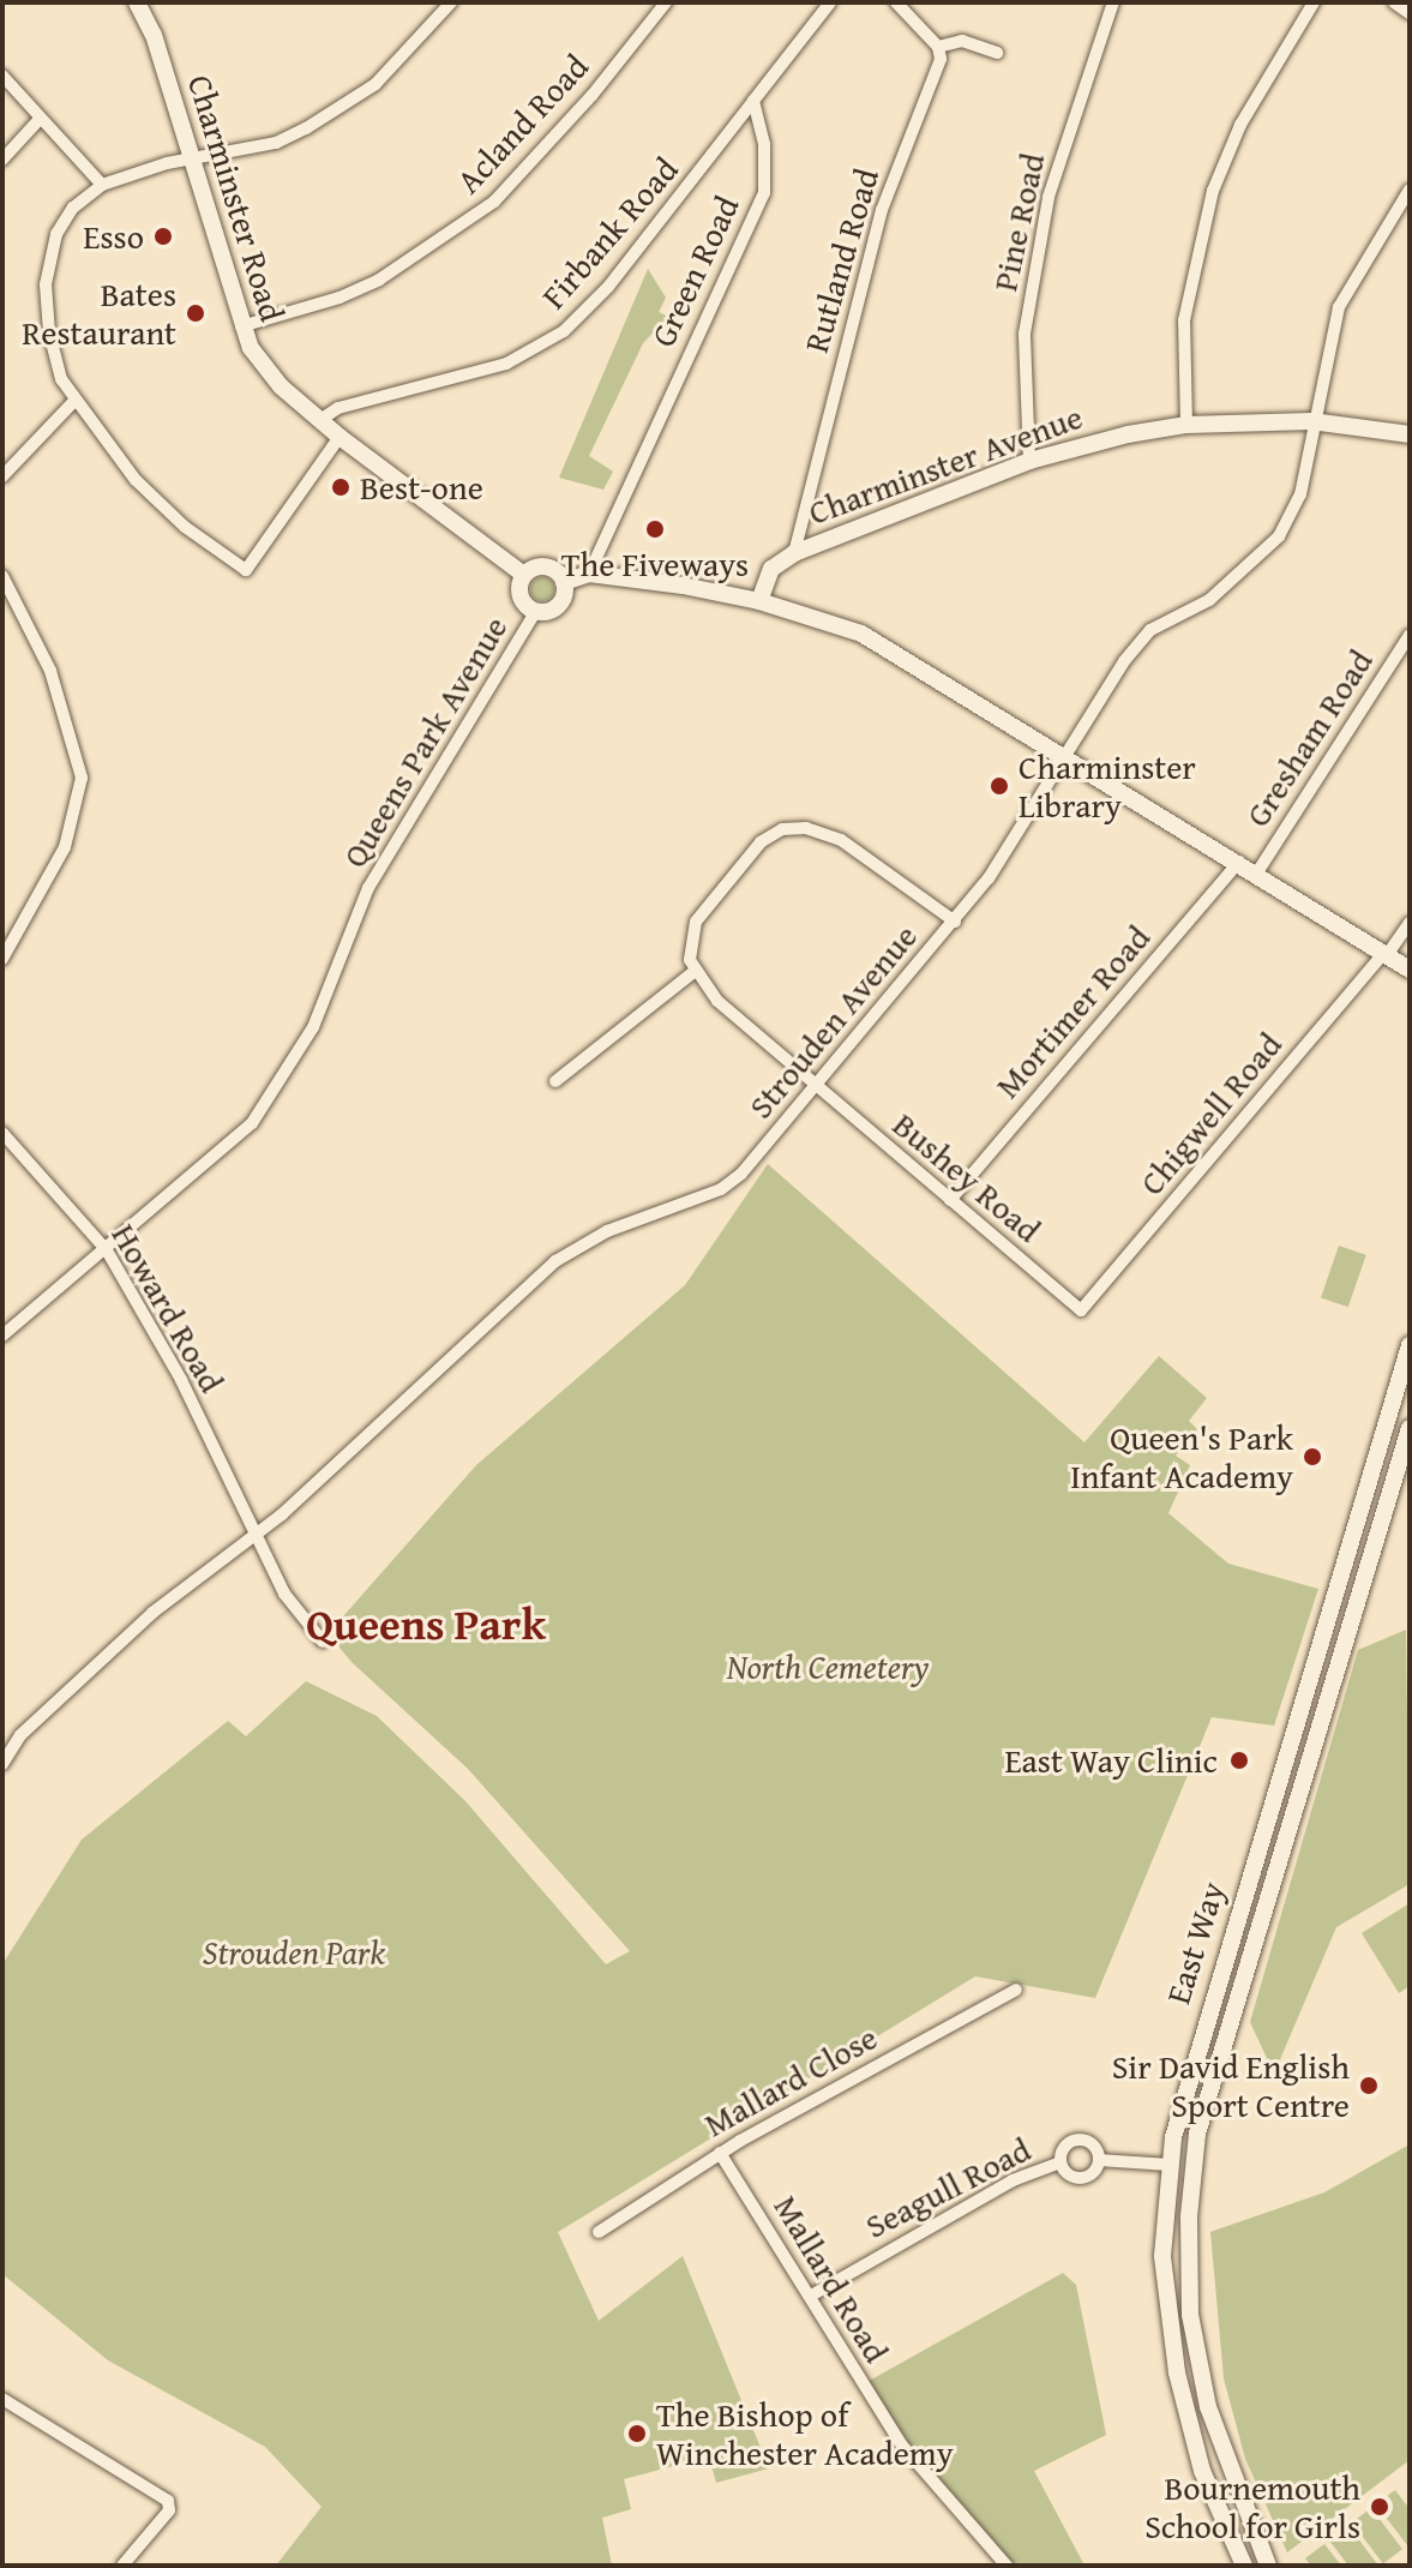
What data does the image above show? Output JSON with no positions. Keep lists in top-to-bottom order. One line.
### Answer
{"streets":{"street":["Acland Road","Charminster Road","Pine Road","Firbank Road","Rutland Road","Green Road","Charminster Avenue","Gresham Road","Queens Park Avenue","Mortimer Road","Strouden Avenue","Chigwell Road","Bushey Road","Howard Road","East Way","Mallard Close","Seagull Road","Mallard Road"]},"crossings":[["Acland Road","Charminster Road"],["Charminster Road","Firbank Road"],["Charminster Road","Queens Park Avenue"],["Pine Road","Charminster Avenue"],["Firbank Road","Green Road"],["Rutland Road","Charminster Avenue"],["Charminster Avenue","Strouden Avenue"],["Queens Park Avenue","Howard Road"],["Mortimer Road","Bushey Road"],["Strouden Avenue","Bushey Road"],["Strouden Avenue","Howard Road"],["Chigwell Road","Bushey Road"],["East Way","Seagull Road"],["Mallard Close","Mallard Road"],["Seagull Road","Mallard Road"]],"districts":["Queens Park"],"parks":["North Cemetery","Strouden Park"],"places":["Esso","Bates Restaurant","Best-one","The Fiveways","Charminster Library","Queen's Park Infant Academy","East Way Clinic","Sir David English Sport Centre","The Bishop of Winchester Academy","Bournemouth School for Girls"]}
